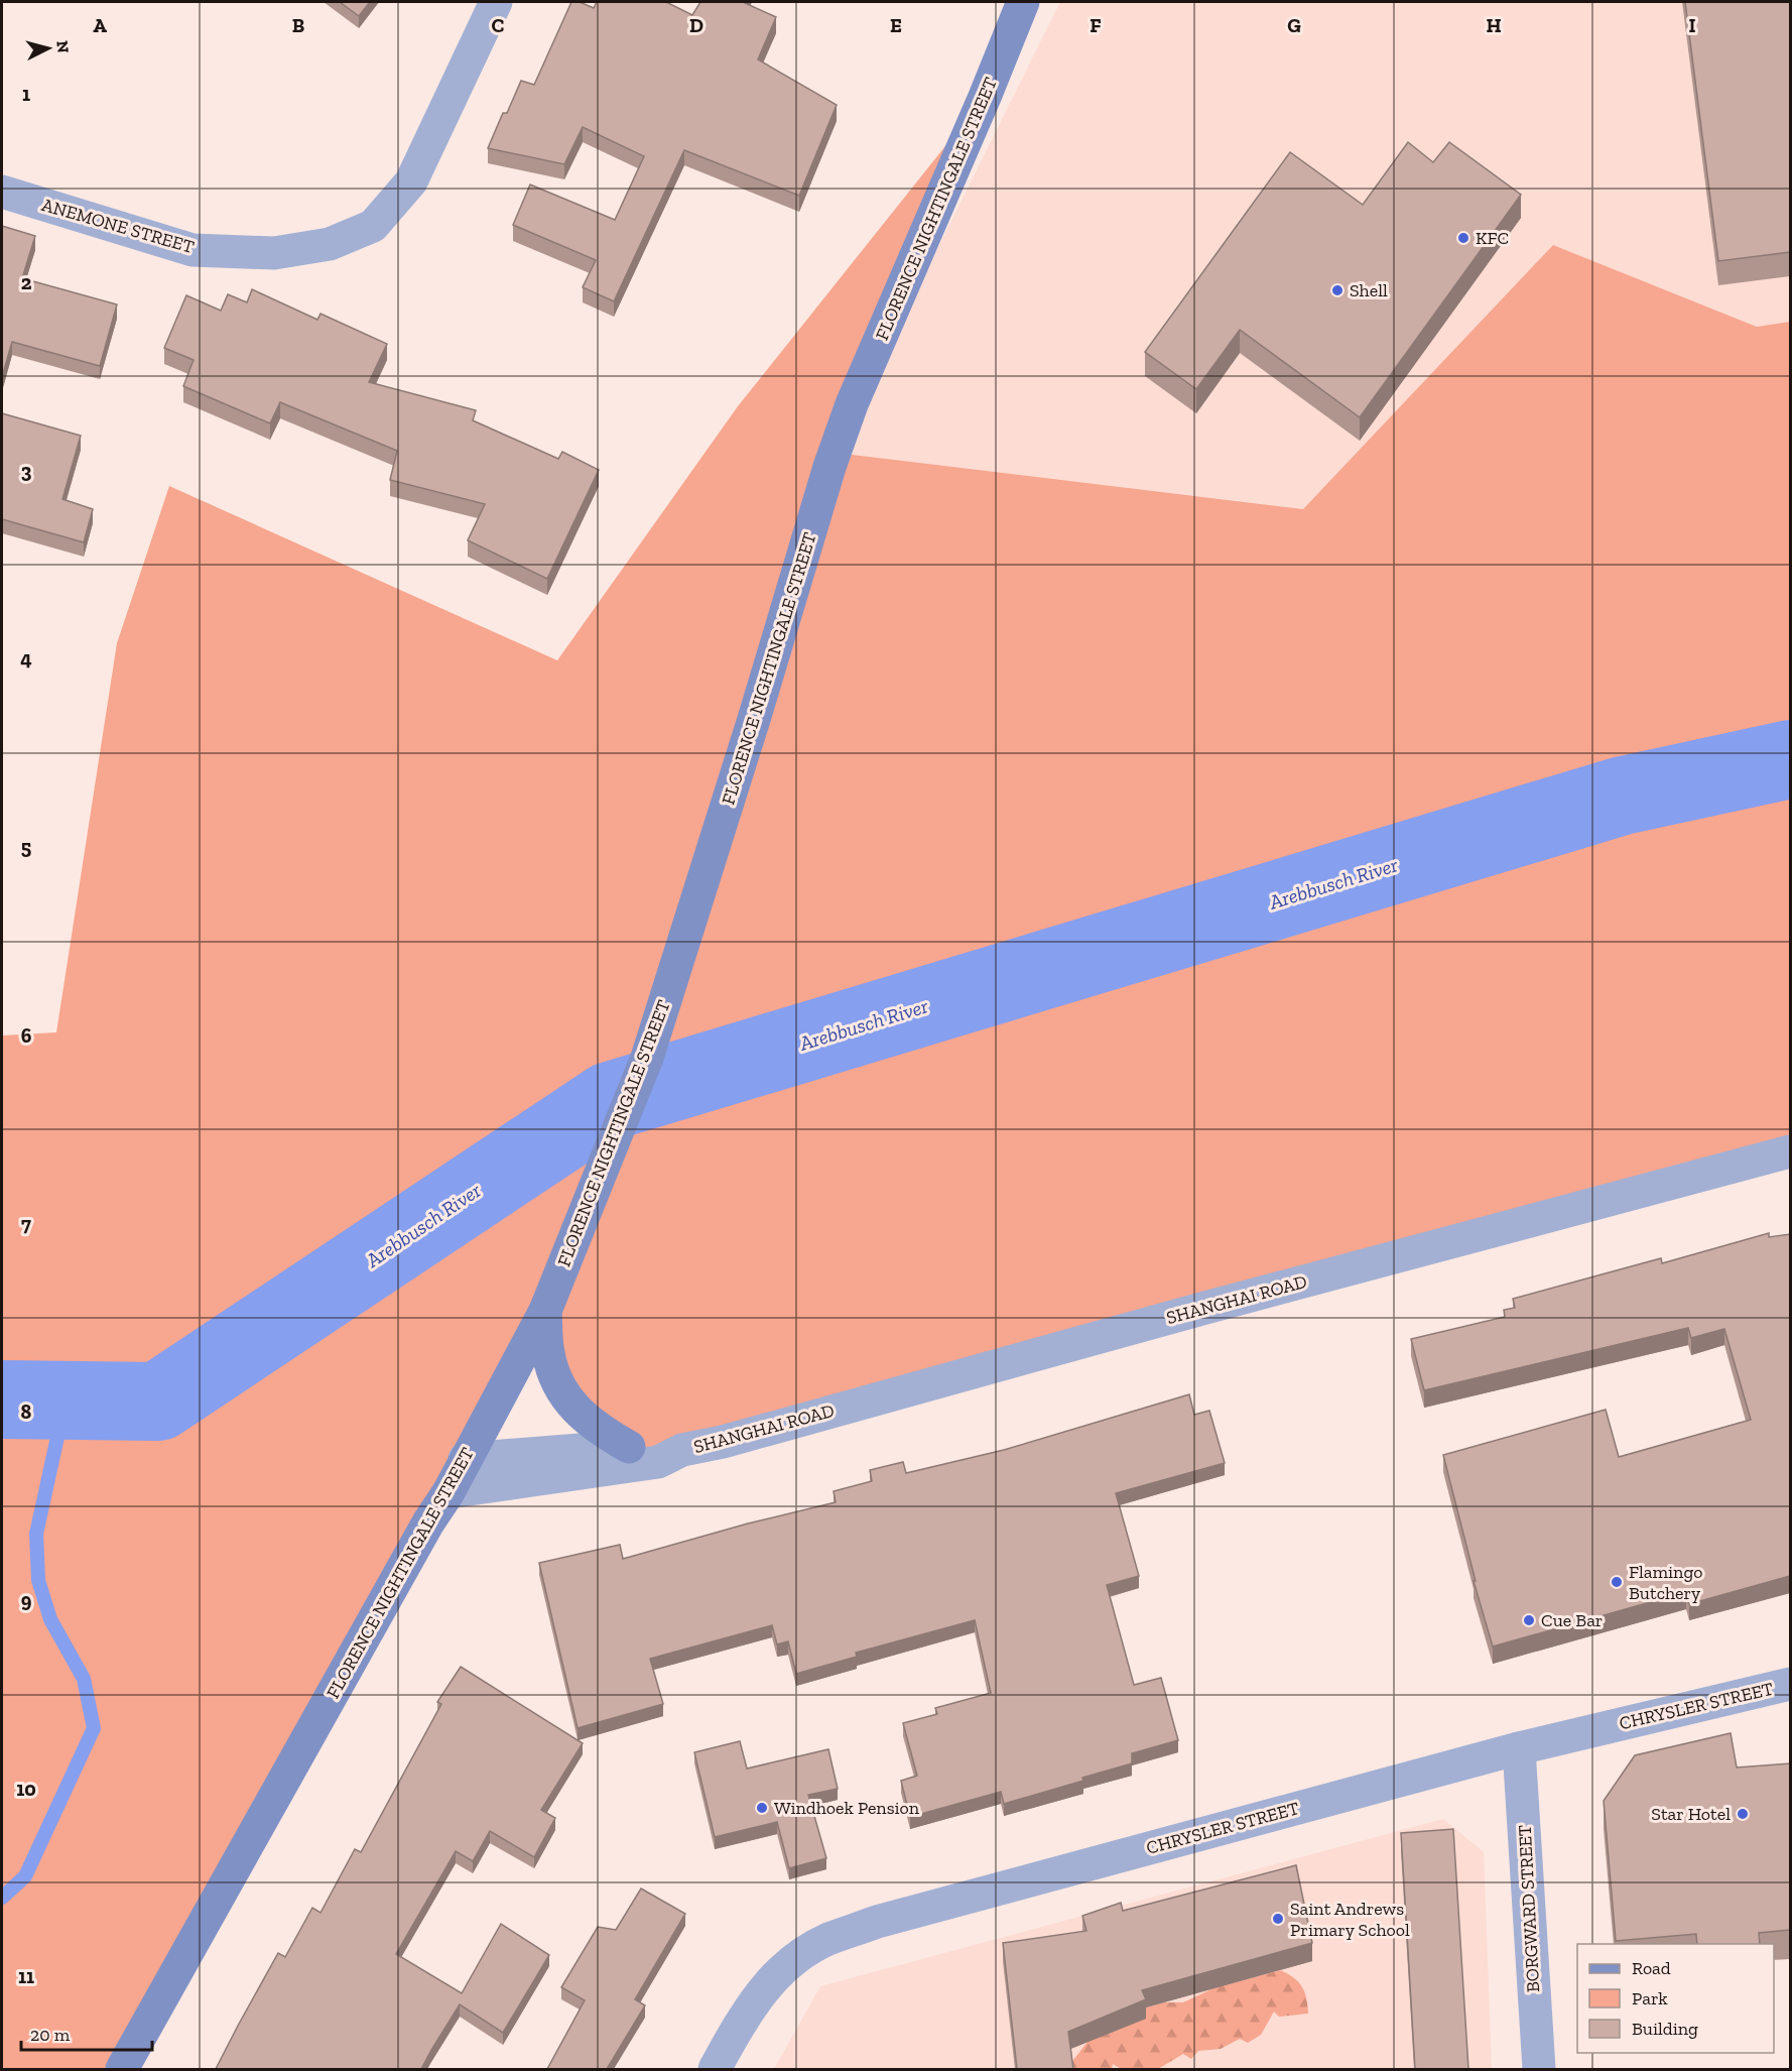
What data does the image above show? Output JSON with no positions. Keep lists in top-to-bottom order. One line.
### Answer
{"streets":{"main road":["FLORENCE NIGHTINGALE STREET"],"street":["ANEMONE STREET","SHANGHAI ROAD","CHRYSLER STREET","BORGWARD STREET"]},"crossings":[["FLORENCE NIGHTINGALE STREET","SHANGHAI ROAD"],["CHRYSLER STREET","BORGWARD STREET"]],"water":["Arebbusch River"],"places":["KFC","Shell","Flamingo Butchery","Cue Bar","Windhoek Pension","Star Hotel","Saint Andrews Primary School"],"legend":["Road","Park","Building"],"scale_bar":"20 m","north":"right","grid":{"columns":["A","B","C","D","E","F","G","H","I"],"rows":["1","2","3","4","5","6","7","8","9","10","11"]}}
